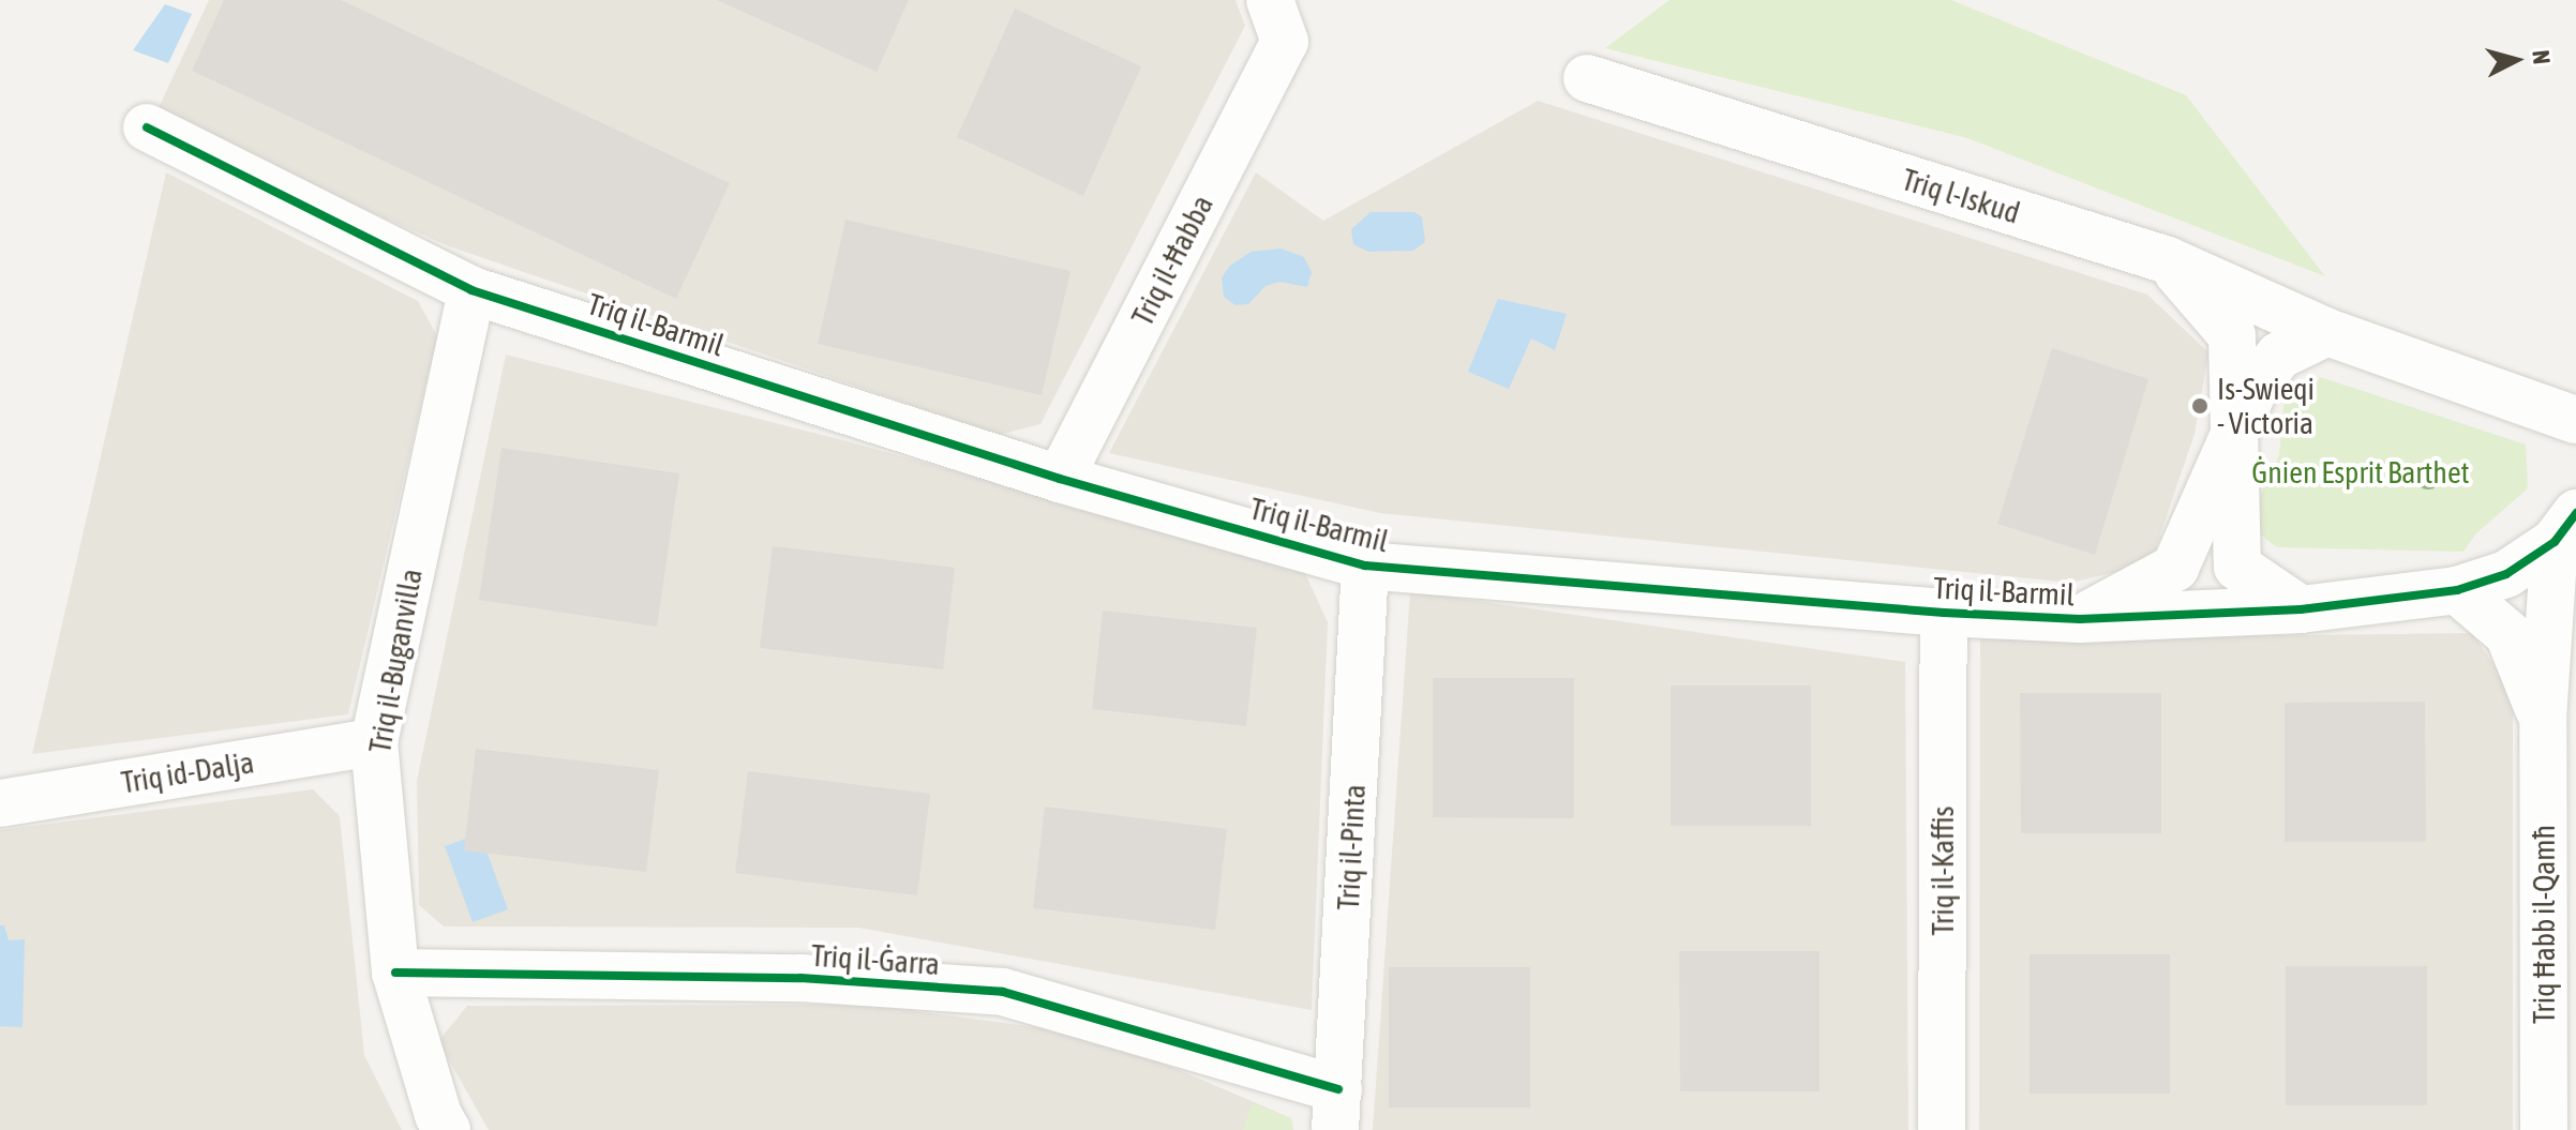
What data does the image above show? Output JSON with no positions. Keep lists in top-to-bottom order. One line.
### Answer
{"streets":{"street":["Triq l-Iskud","Triq il-Ħabba","Triq il-Barmil","Triq il-Buganvilla","Triq id-Dalja","Triq il-Pinta","Triq il-Kaffis","Triq Ħabb il-Qamħ","Triq il-Ġarra"]},"crossings":[["Triq l-Iskud","Triq il-Barmil"],["Triq il-Ħabba","Triq il-Barmil"],["Triq il-Barmil","Triq il-Buganvilla"],["Triq il-Barmil","Triq il-Pinta"],["Triq il-Barmil","Triq il-Kaffis"],["Triq il-Barmil","Triq Ħabb il-Qamħ"],["Triq il-Buganvilla","Triq id-Dalja"],["Triq il-Buganvilla","Triq il-Ġarra"],["Triq il-Pinta","Triq il-Ġarra"]],"parks":["Ġnien Esprit Barthet"],"places":["Is-Swieqi - Victoria"],"north":"right"}
